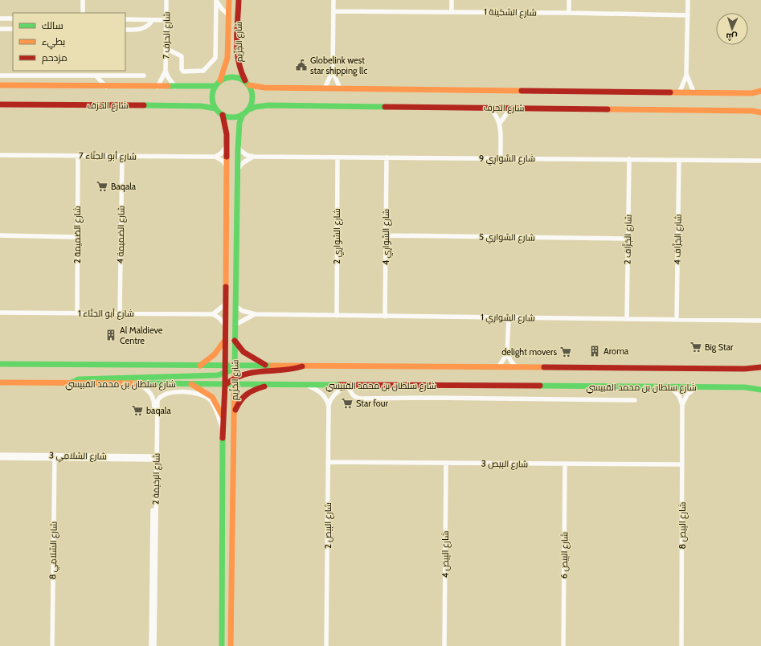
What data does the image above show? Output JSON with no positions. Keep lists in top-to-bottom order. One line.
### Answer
{"streets":{"street":["شارع السَّكِينة 1","شارع الحرَف 7","شارع الجَزِّيم","شارع الحِرَف","شارع أبو الحِنَّاء 7","شارع السَّوارِي 9","شارع الضميمة 2","شارع الضميمة 4","شارع السَّوارِي 2","شارع السَّوارِي 4","شارع السَّوارِي 5","شارع الجَزَّاف 2","شارع الجَزَّاف 4","شارع أبو الحِنَّاء 1","شارع السَّوارِي 1","شارع سلطان بن محمد القبيسي","شارع السَّلامِي 3","شارع البِيص 3","شارع الرخيمَة 2","شارع البِيص 2","شارع البِيص 8","شارع السَّلامِي 8","شارع البِيص 4","شارع البِيص 6"]},"crossings":[["شارع الجَزِّيم","شارع الحِرَف"],["شارع الجَزِّيم","شارع السَّوارِي 9"],["شارع الجَزِّيم","شارع السَّوارِي 1"],["شارع الجَزِّيم","شارع سلطان بن محمد القبيسي"],["شارع الجَزِّيم","شارع الرخيمَة 2"],["شارع أبو الحِنَّاء 7","شارع الضميمة 2"],["شارع أبو الحِنَّاء 7","شارع الضميمة 4"],["شارع السَّوارِي 9","شارع السَّوارِي 2"],["شارع السَّوارِي 9","شارع السَّوارِي 4"],["شارع السَّوارِي 9","شارع الجَزَّاف 2"],["شارع السَّوارِي 9","شارع الجَزَّاف 4"],["شارع الضميمة 2","شارع أبو الحِنَّاء 1"],["شارع الضميمة 4","شارع أبو الحِنَّاء 1"],["شارع السَّوارِي 2","شارع السَّوارِي 1"],["شارع السَّوارِي 4","شارع السَّوارِي 5"],["شارع السَّوارِي 4","شارع السَّوارِي 1"],["شارع السَّوارِي 5","شارع الجَزَّاف 2"],["شارع الجَزَّاف 2","شارع السَّوارِي 1"],["شارع الجَزَّاف 4","شارع السَّوارِي 1"],["شارع سلطان بن محمد القبيسي","شارع الرخيمَة 2"],["شارع السَّلامِي 3","شارع الرخيمَة 2"],["شارع السَّلامِي 3","شارع السَّلامِي 8"],["شارع البِيص 3","شارع البِيص 2"],["شارع البِيص 3","شارع البِيص 8"],["شارع البِيص 3","شارع البِيص 4"],["شارع البِيص 3","شارع البِيص 6"]],"places":{"public building":["Globelink west star shipping llc"],"supermarket":["Baqala","Big Star","delight movers","Star four","baqala"],"building":["Al Maldieve Centre","Aroma"]},"legend":["سالك","بطيء","مزدحم"],"north":"bottom"}
